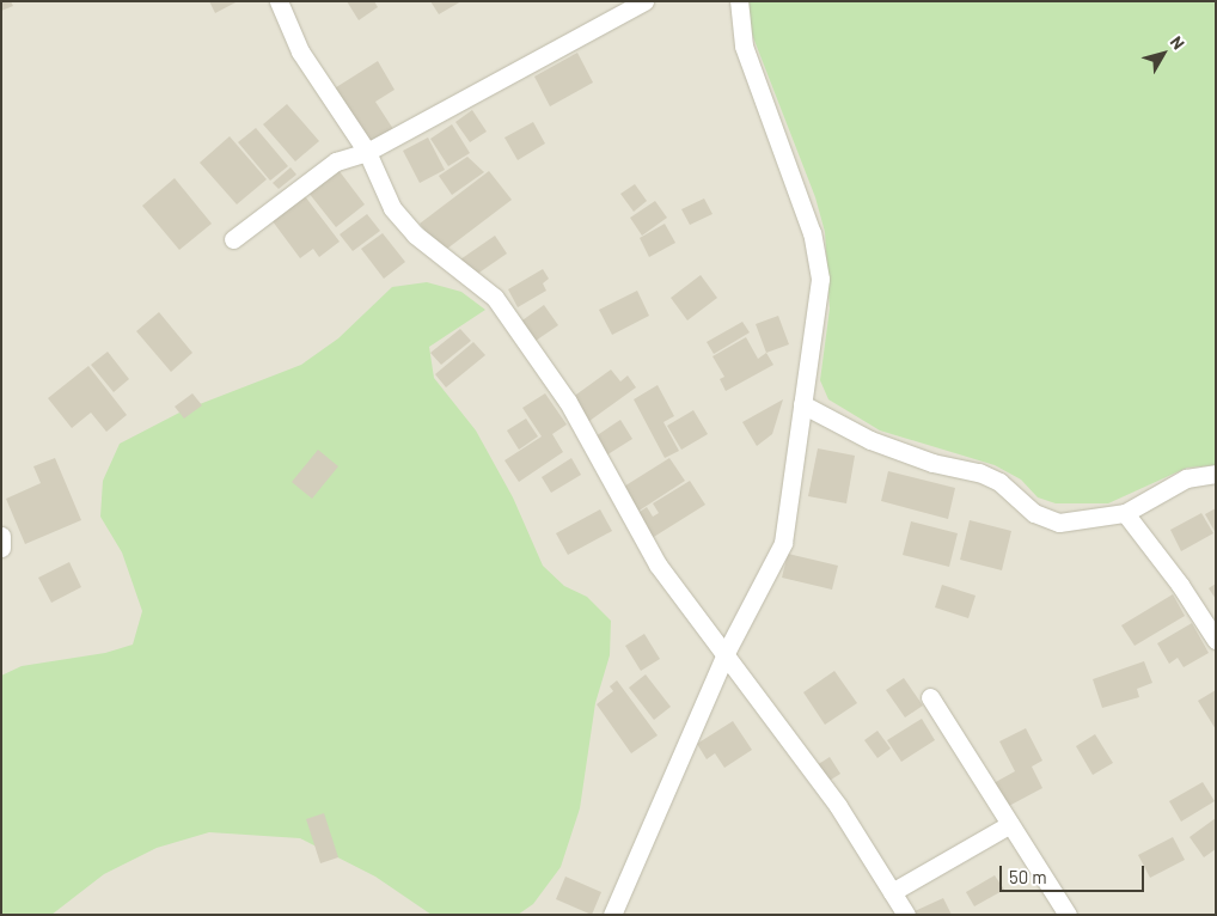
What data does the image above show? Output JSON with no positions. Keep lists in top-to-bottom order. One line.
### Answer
{"scale_bar":"50 m","north":"top right"}
